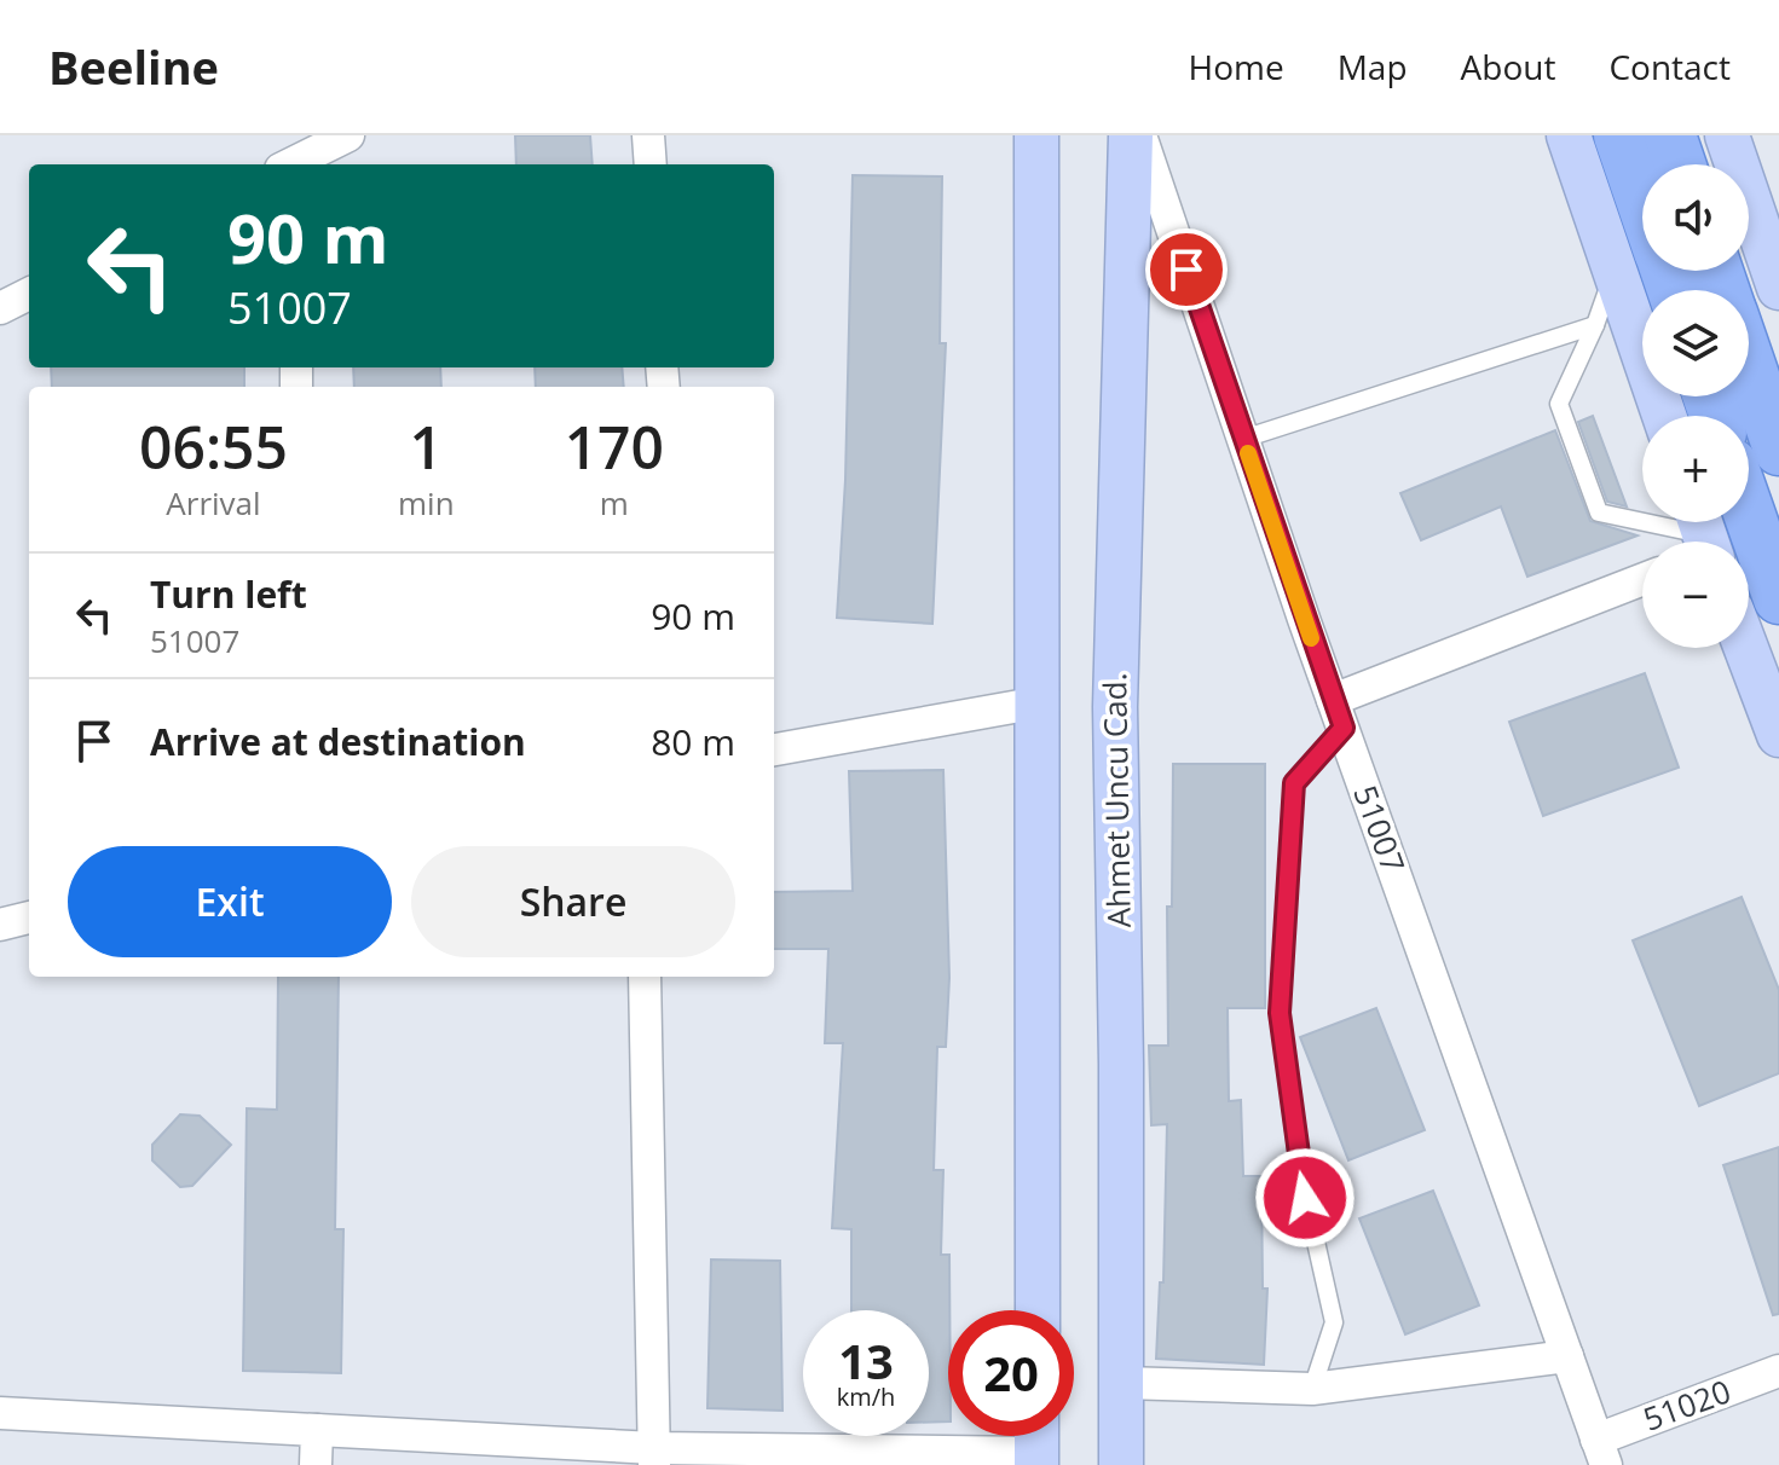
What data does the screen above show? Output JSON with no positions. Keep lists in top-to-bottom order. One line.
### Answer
{"streets":{"main road":["Ahmet Uncu Cad."],"street":["51007","51020"]},"crossings":[["51007","51020"]],"page":{"header":"Beeline","nav":["Home","Map","About","Contact"],"map_buttons":["+","−"],"turn":["90 m","51007"],"eta":["06:55","Arrival","1","min","170","m"],"list":[{"name":"Turn left","note":"51007","value":"90 m"},{"name":"Arrive at destination","value":"80 m"}],"buttons":["Exit","Share"],"speed":"13 km/h","limit":"20"}}
